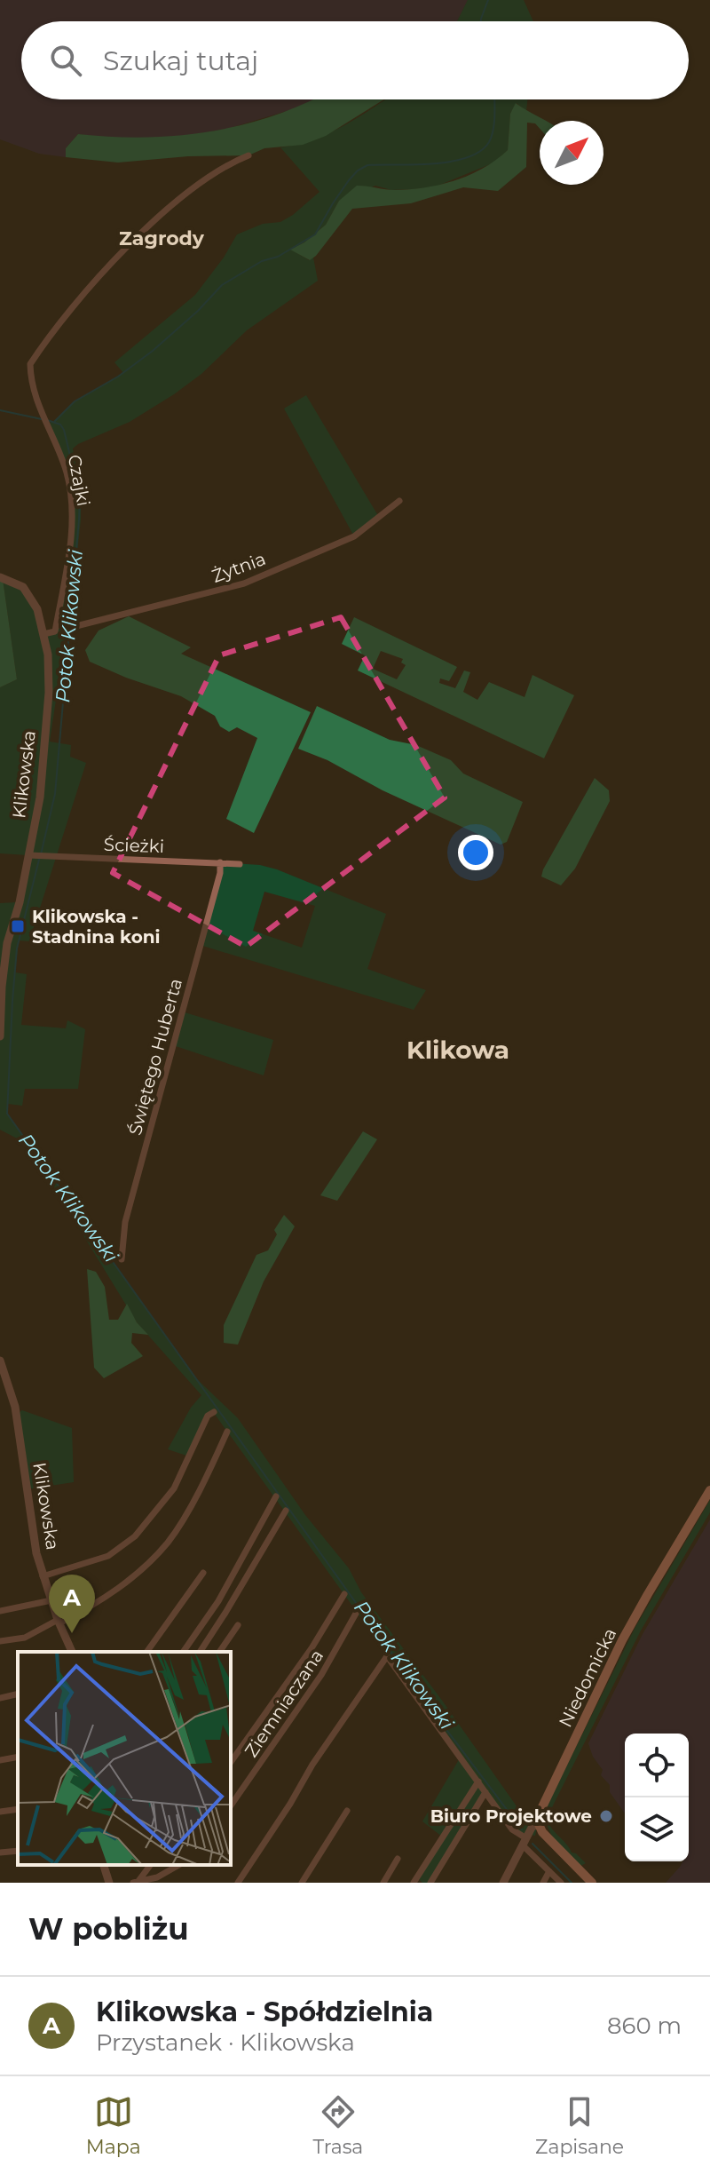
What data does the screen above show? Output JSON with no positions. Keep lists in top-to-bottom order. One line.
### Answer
{"streets":{"main road":["Niedomicka"],"street":["Czajki","Żytnia","Klikowska","Ścieżki","Świętego Huberta","Ziemniaczana"]},"crossings":[["Czajki","Klikowska"],["Klikowska","Ścieżki"],["Ścieżki","Świętego Huberta"]],"districts":["Zagrody","Klikowa"],"water":["Potok Klikowski"],"places":{"transit":["Klikowska - Stadnina koni"],"other":["Biuro Projektowe"]},"north":"top right","page":{"search":"Szukaj tutaj","pins":"A","heading":"W pobliżu","list":[{"mark":"A","name":"Klikowska - Spółdzielnia","note":"Przystanek · Klikowska","value":"860 m"}],"nav":["Mapa","Trasa","Zapisane"]}}
